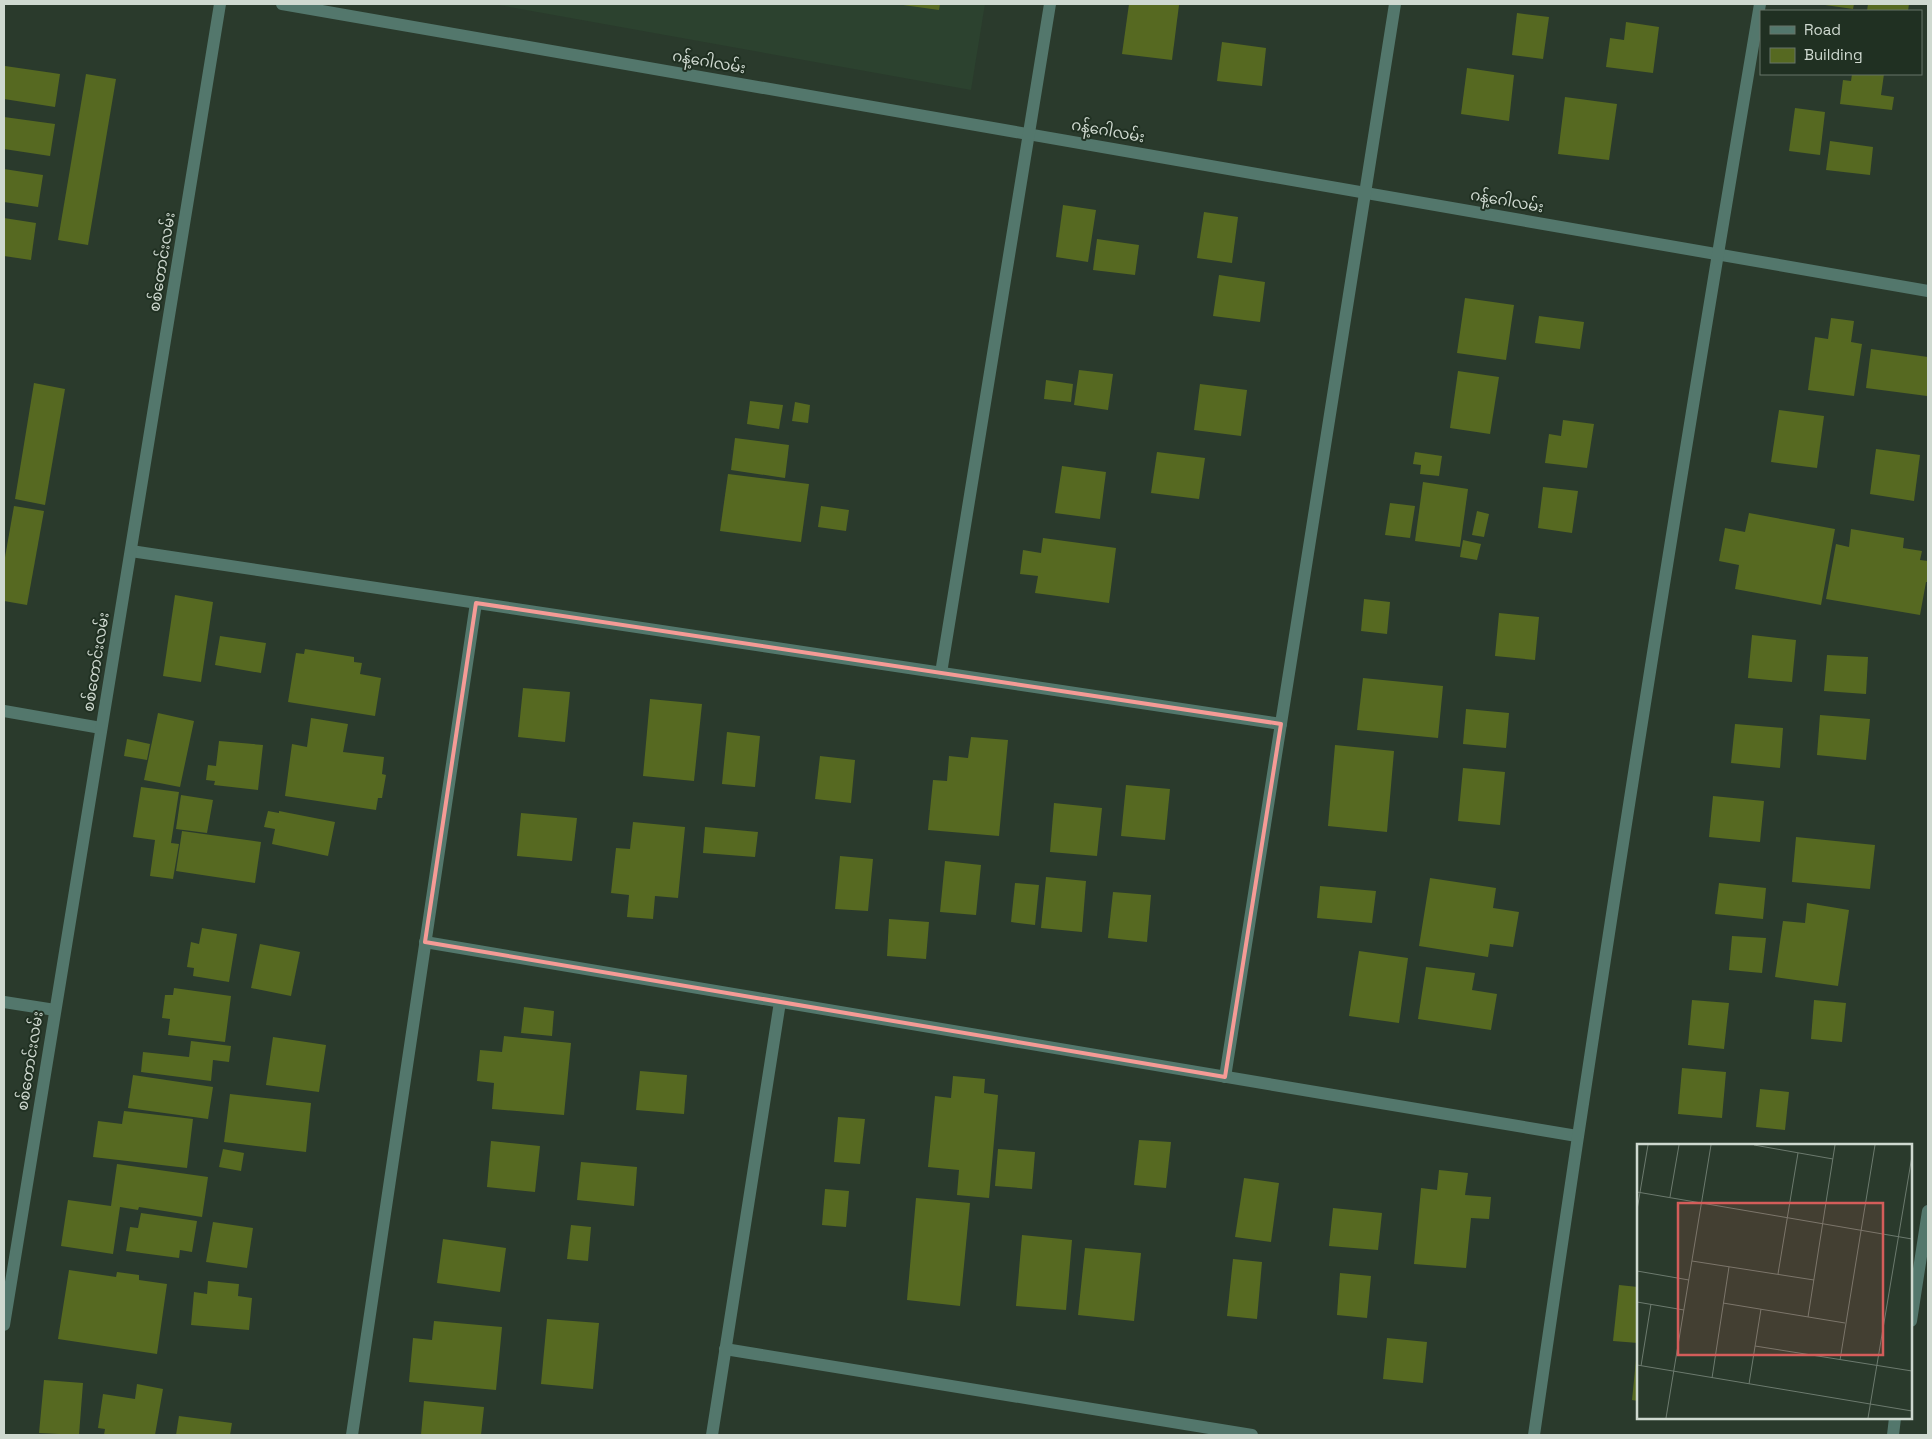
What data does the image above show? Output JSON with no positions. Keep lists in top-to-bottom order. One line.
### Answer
{"streets":{"street":["ဂန့်ဂေါလမ်း","စစ်တောင်းလမ်း"]},"legend":["Road","Building"]}
